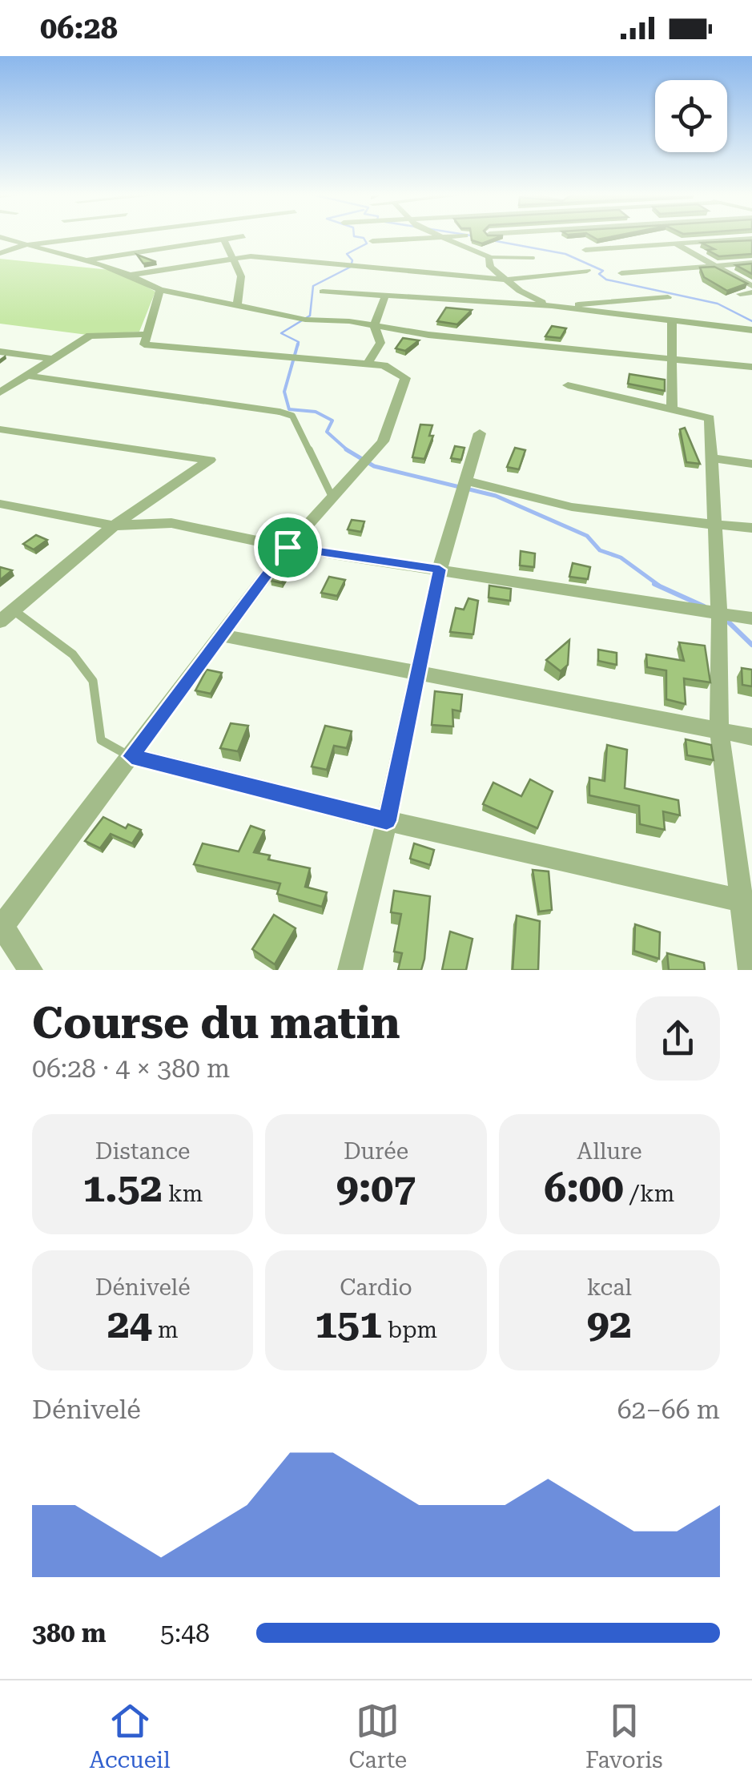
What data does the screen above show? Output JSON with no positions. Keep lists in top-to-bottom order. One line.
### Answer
{"page":{"status":"06:28","heading":["Course du matin","06:28 · 4 × 380 m"],"stats":[["Distance","1.52 km"],["Durée","9:07"],["Allure","6:00 /km"],["Dénivelé","24 m"],["Cardio","151 bpm"],["kcal","92"]],"chart":["Dénivelé","62–66 m"],"list":[{"name":"380 m","note":"5:48"}],"tabs":["Accueil","Carte","Favoris"]}}
